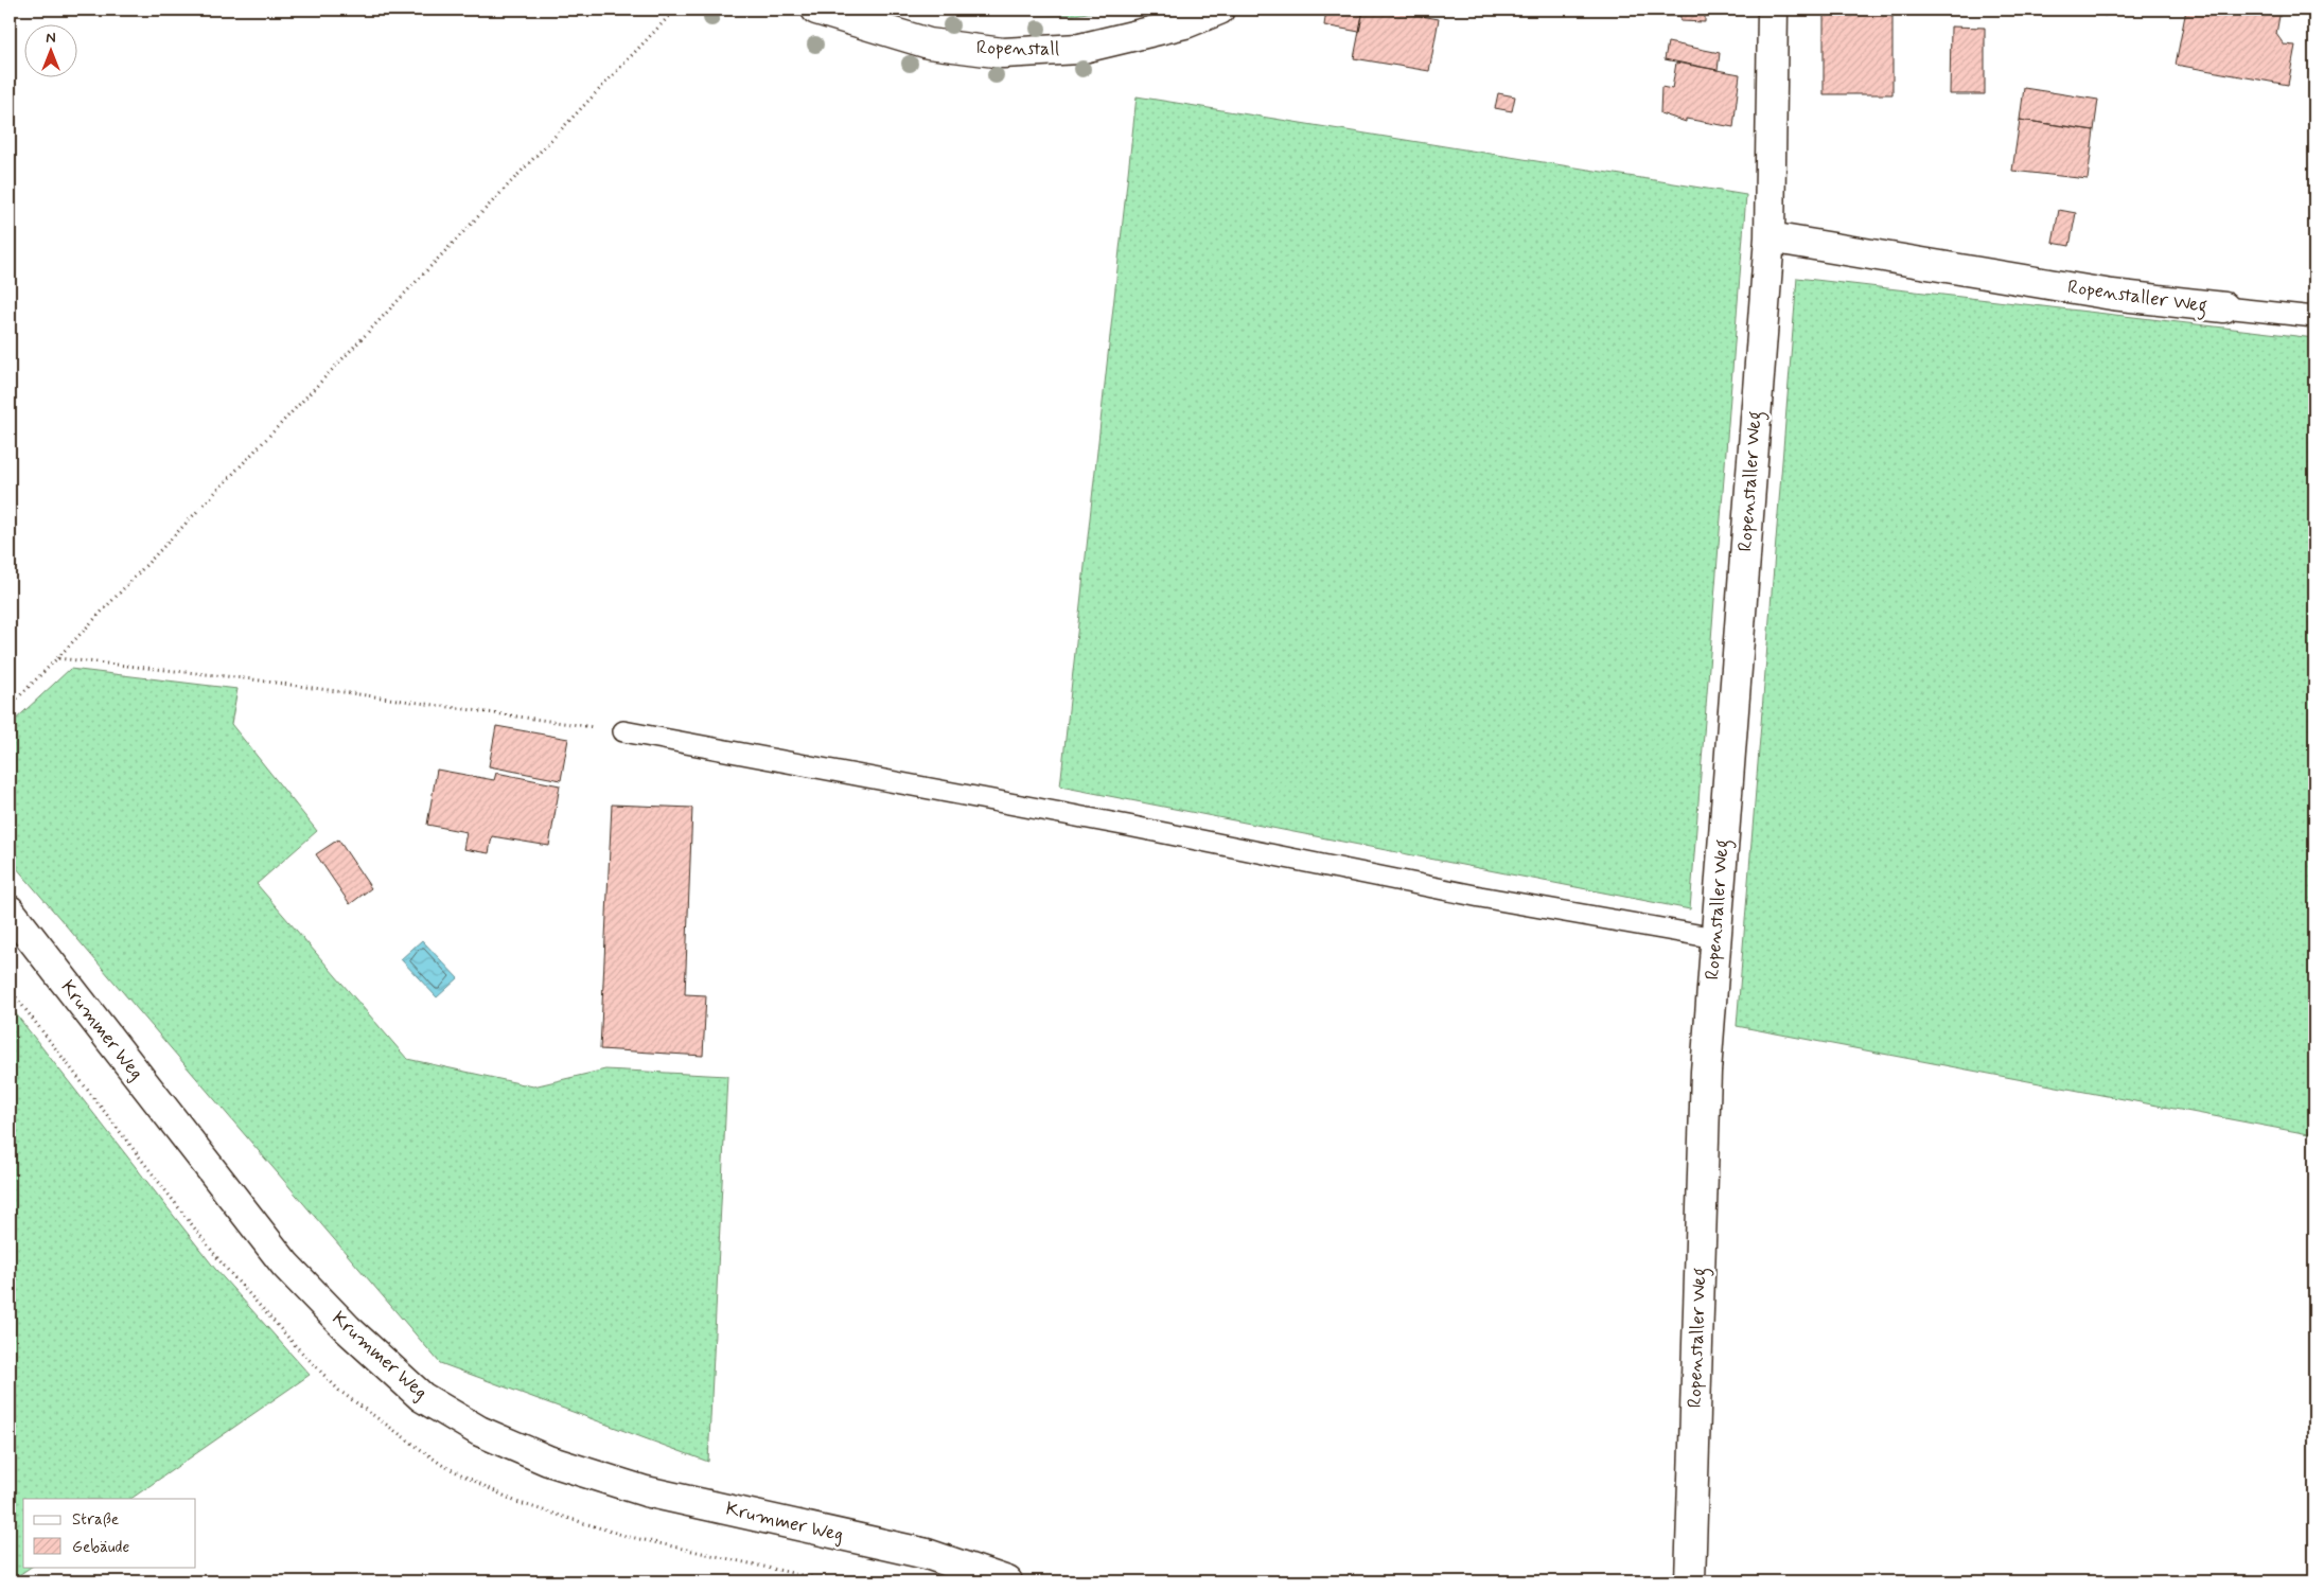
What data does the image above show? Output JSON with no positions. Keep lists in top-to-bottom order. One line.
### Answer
{"streets":{"street":["Ropenstall","Ropenstaller Weg","Krummer Weg"]},"legend":["Straße","Gebäude"],"north":"top"}
